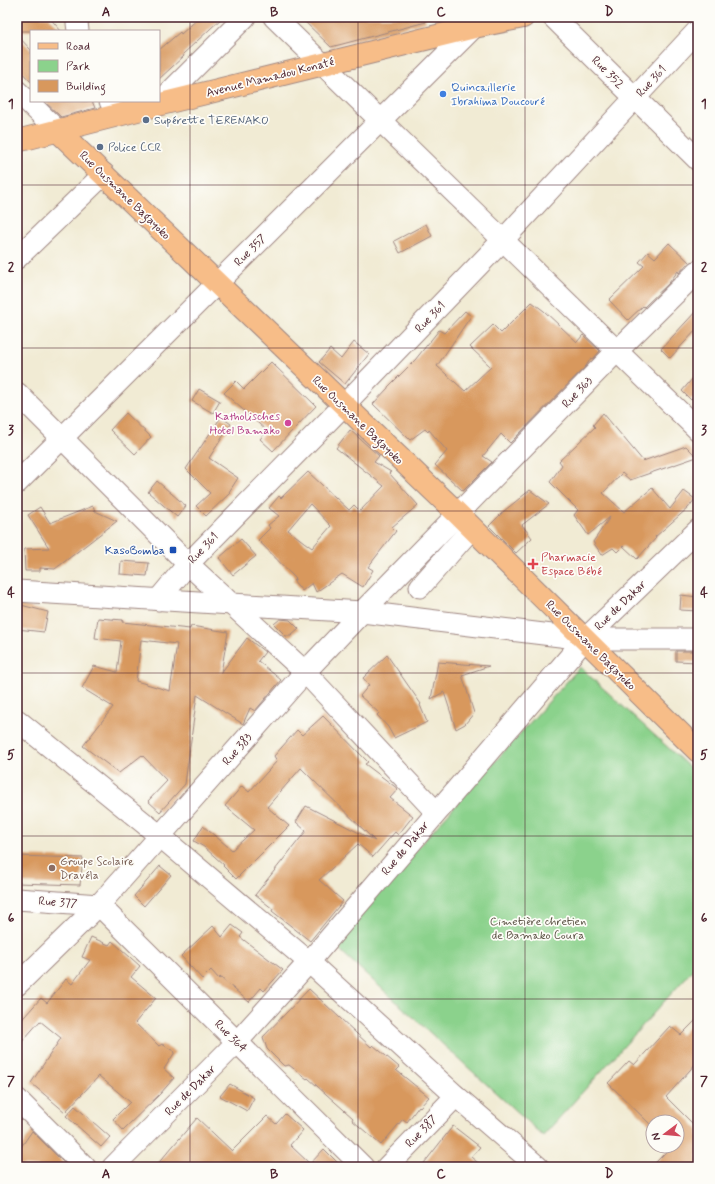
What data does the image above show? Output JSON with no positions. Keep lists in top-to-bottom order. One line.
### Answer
{"streets":{"main road":["Avenue Mamadou Konaté","Rue Ousmane Bagayoko"],"street":["Rue 352","Rue 361","Rue 357","Rue 363","Rue de Dakar","Rue 383","Rue 377","Rue 364","Rue 387"]},"crossings":[["Rue 352","Rue 361"],["Avenue Mamadou Konaté","Rue Ousmane Bagayoko"],["Avenue Mamadou Konaté","Rue 357"],["Rue 361","Rue Ousmane Bagayoko"],["Rue Ousmane Bagayoko","Rue 357"],["Rue Ousmane Bagayoko","Rue 363"],["Rue Ousmane Bagayoko","Rue de Dakar"],["Rue Ousmane Bagayoko","Rue 383"],["Rue 363","Rue 383"],["Rue de Dakar","Rue 364"],["Rue 383","Rue 377"],["Rue 383","Rue 364"],["Rue 377","Rue 364"]],"parks":["Cimetière chretien de Bamako Coura"],"places":{"other":["Quincaillerie Ibrahima Doucouré","Supérette TERENAKO","Police CCR","Katholisches Hotel Bamako","Groupe Scolaire Dravéla"],"transit":["KasoBomba"],"health":["Pharmacie Espace Bébé"]},"legend":["Road","Park","Building"],"north":"left","grid":{"columns":["A","B","C","D"],"rows":["1","2","3","4","5","6","7"]}}
